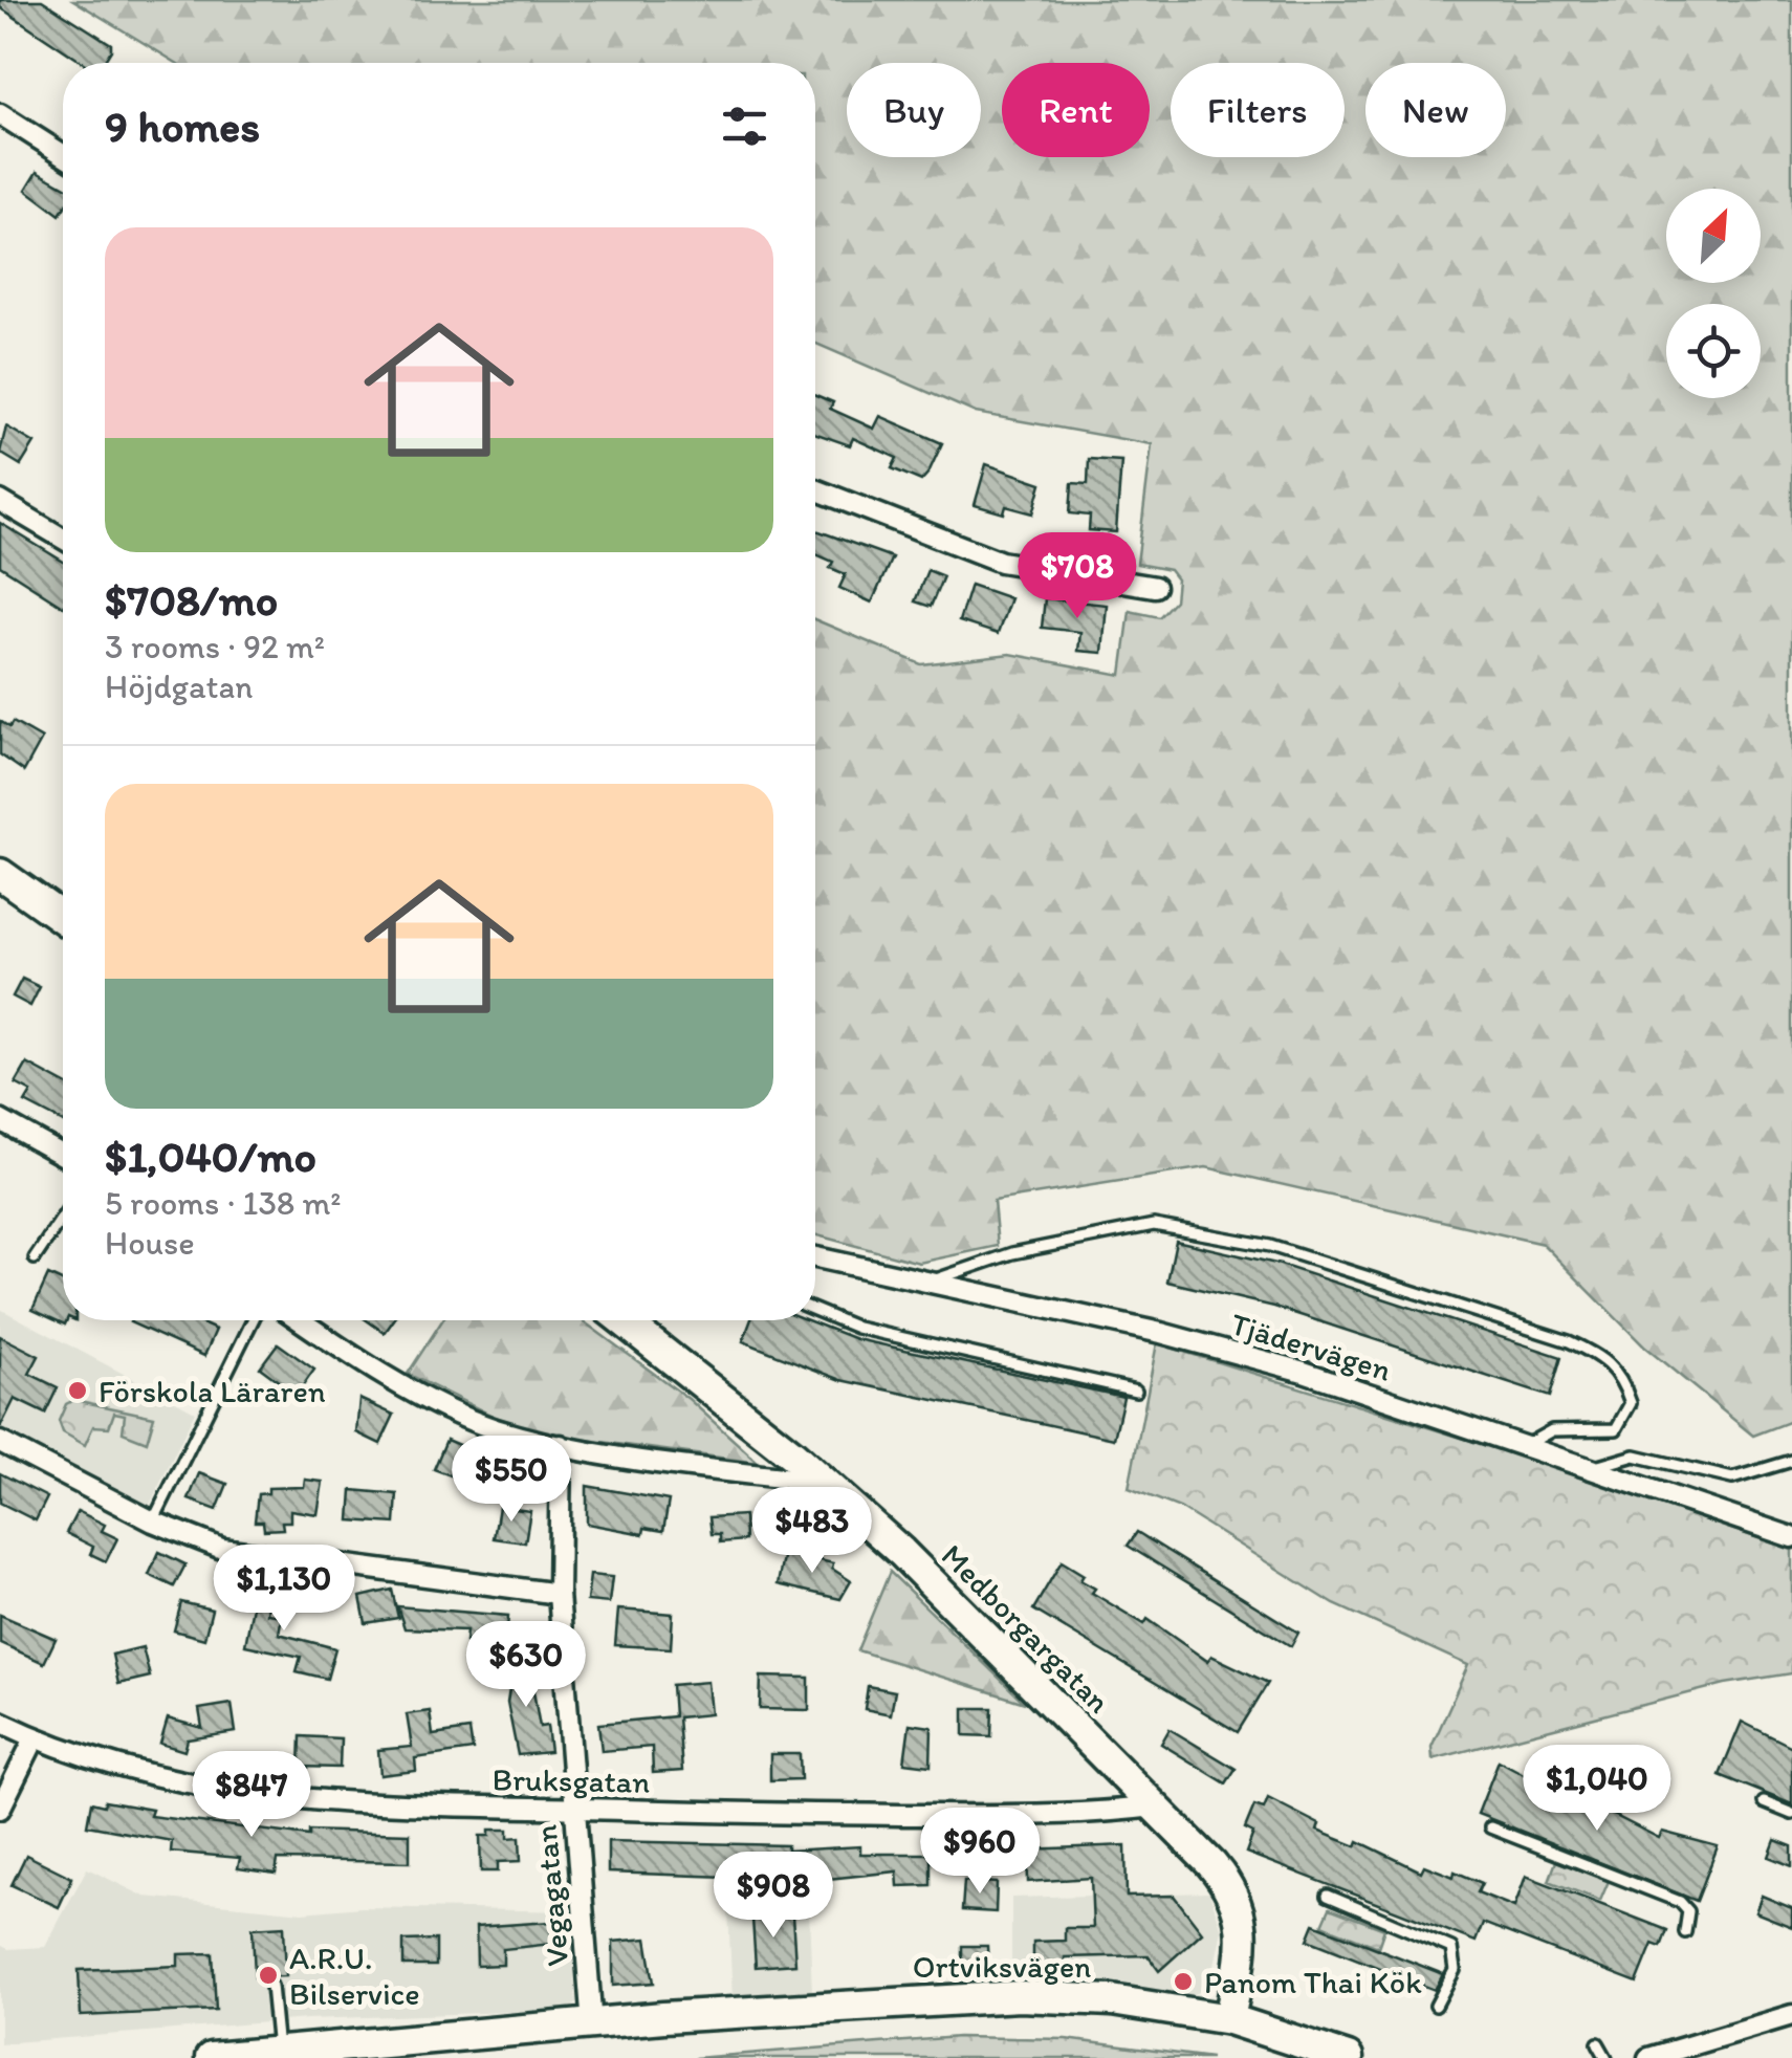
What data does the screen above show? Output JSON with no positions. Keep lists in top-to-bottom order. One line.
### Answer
{"streets":{"street":["Tjädervägen","Medborgargatan","Bruksgatan","Vegagatan","Ortviksvägen"]},"crossings":[["Medborgargatan","Bruksgatan"],["Medborgargatan","Ortviksvägen"],["Bruksgatan","Vegagatan"],["Vegagatan","Ortviksvägen"]],"places":["Förskola Läraren","A.R.U. Bilservice","Panom Thai Kök"],"north":"top right","page":{"chip":["Buy","Rent","Filters","New"],"heading":"9 homes","list":[{"name":"$708/mo","note":"3 rooms · 92 m² · Höjdgatan"},{"name":"$1,040/mo","note":"5 rooms · 138 m² · House"}],"price":["$708","$550","$483","$1,130","$630","$1,040","$847","$960","$908"]}}
